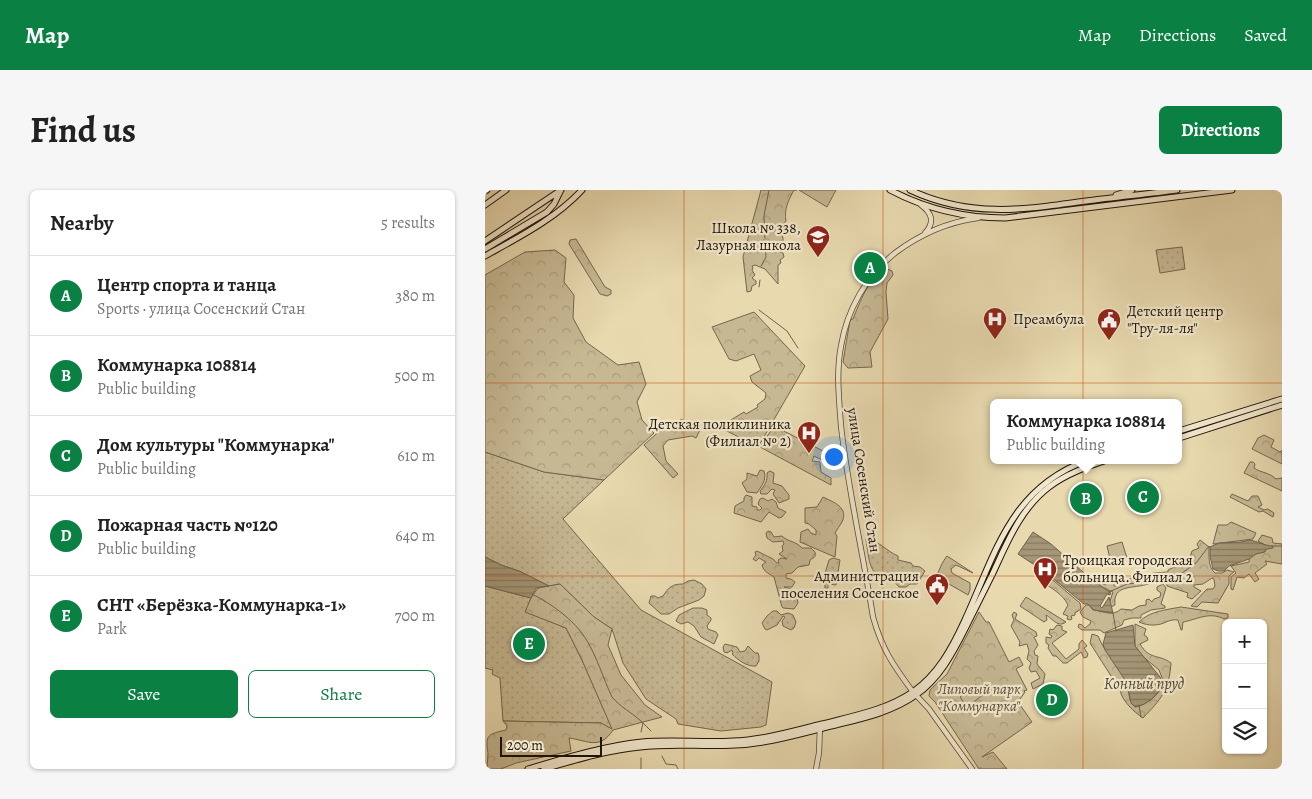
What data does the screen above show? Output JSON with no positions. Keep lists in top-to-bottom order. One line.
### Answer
{"streets":{"street":["улица Сосенский Стан"]},"water":["Конный пруд"],"parks":["Липовый парк \"Коммунарка\""],"places":{"school or university":["Школа № 338, Лазурная школа"],"hospital":["Преамбула","Детская поликлиника (Филиал № 2)","Троицкая городская больница. Филиал 2"],"public building":["Детский центр \"Тру-ля-ля\"","Администрация поселения Сосенское"]},"scale_bar":"200 m","page":{"header":"Map","nav":["Map","Directions","Saved"],"title":"Find us","buttons":["Directions",["Save","Share"]],"heading":["Nearby","5 results"],"pins":["A","C","B","E","D"],"list":[{"mark":"A","name":"Центр спорта и танца","note":"Sports · улица Сосенский Стан","value":"380 m"},{"mark":"B","name":"Коммунарка 108814","note":"Public building","value":"500 m"},{"mark":"C","name":"Дом культуры \"Коммунарка\"","note":"Public building","value":"610 m"},{"mark":"D","name":"Пожарная часть №120","note":"Public building","value":"640 m"},{"mark":"E","name":"СНТ «Берёзка-Коммунарка-1»","note":"Park","value":"700 m"}],"popup":["Коммунарка 108814","Public building"],"map_buttons":["+","−"],"scale":"200 m"}}
